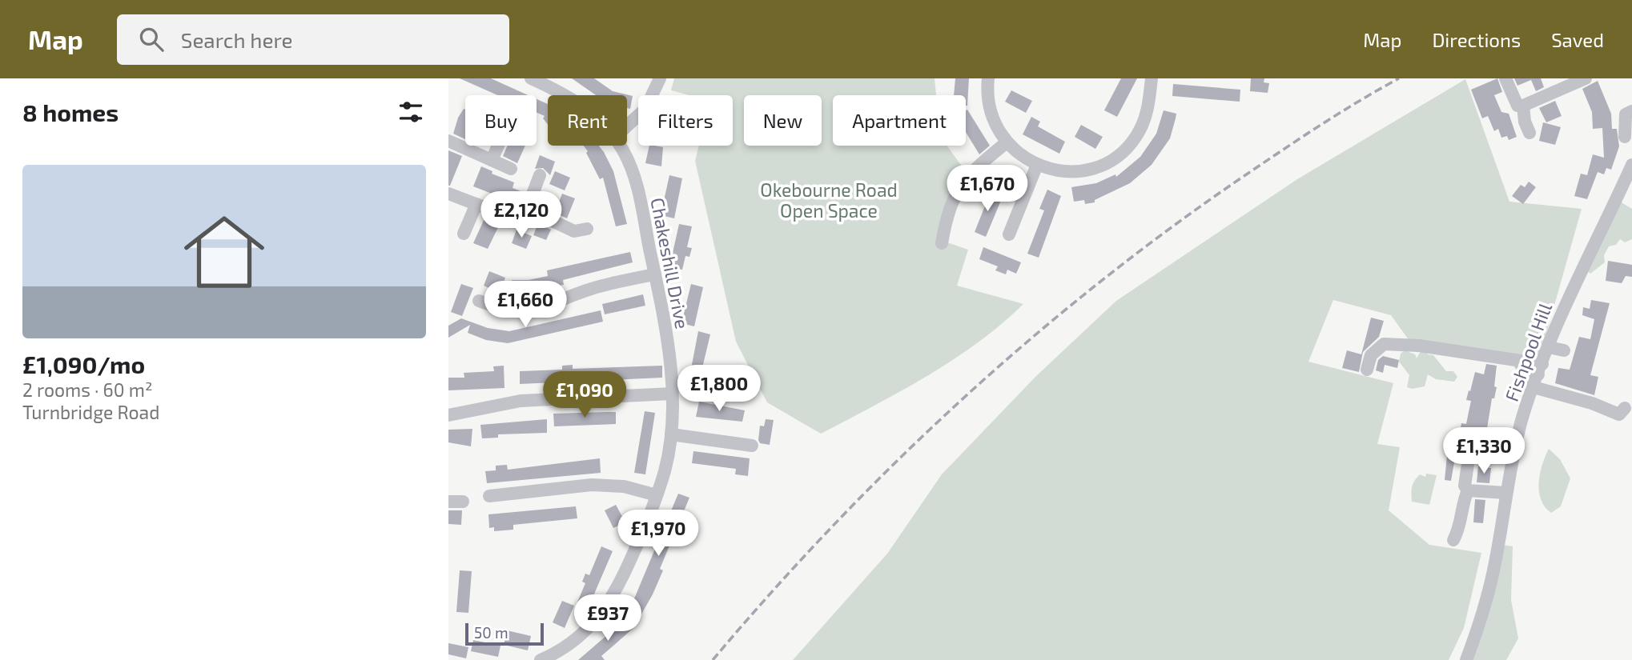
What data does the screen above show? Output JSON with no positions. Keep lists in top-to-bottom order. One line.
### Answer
{"streets":{"street":["Chakeshill Drive","Fishpool Hill"]},"parks":["Okebourne Road Open Space"],"scale_bar":"50 m","page":{"header":"Map","search":"Search here","nav":["Map","Directions","Saved"],"heading":"8 homes","chip":["Buy","Rent","Filters","New","Apartment"],"list":[{"name":"£1,090/mo","note":"2 rooms · 60 m² · Turnbridge Road"}],"price":["£1,670","£2,120","£1,660","£1,800","£1,090","£1,330","£1,970","£937"],"scale":"50 m"}}
